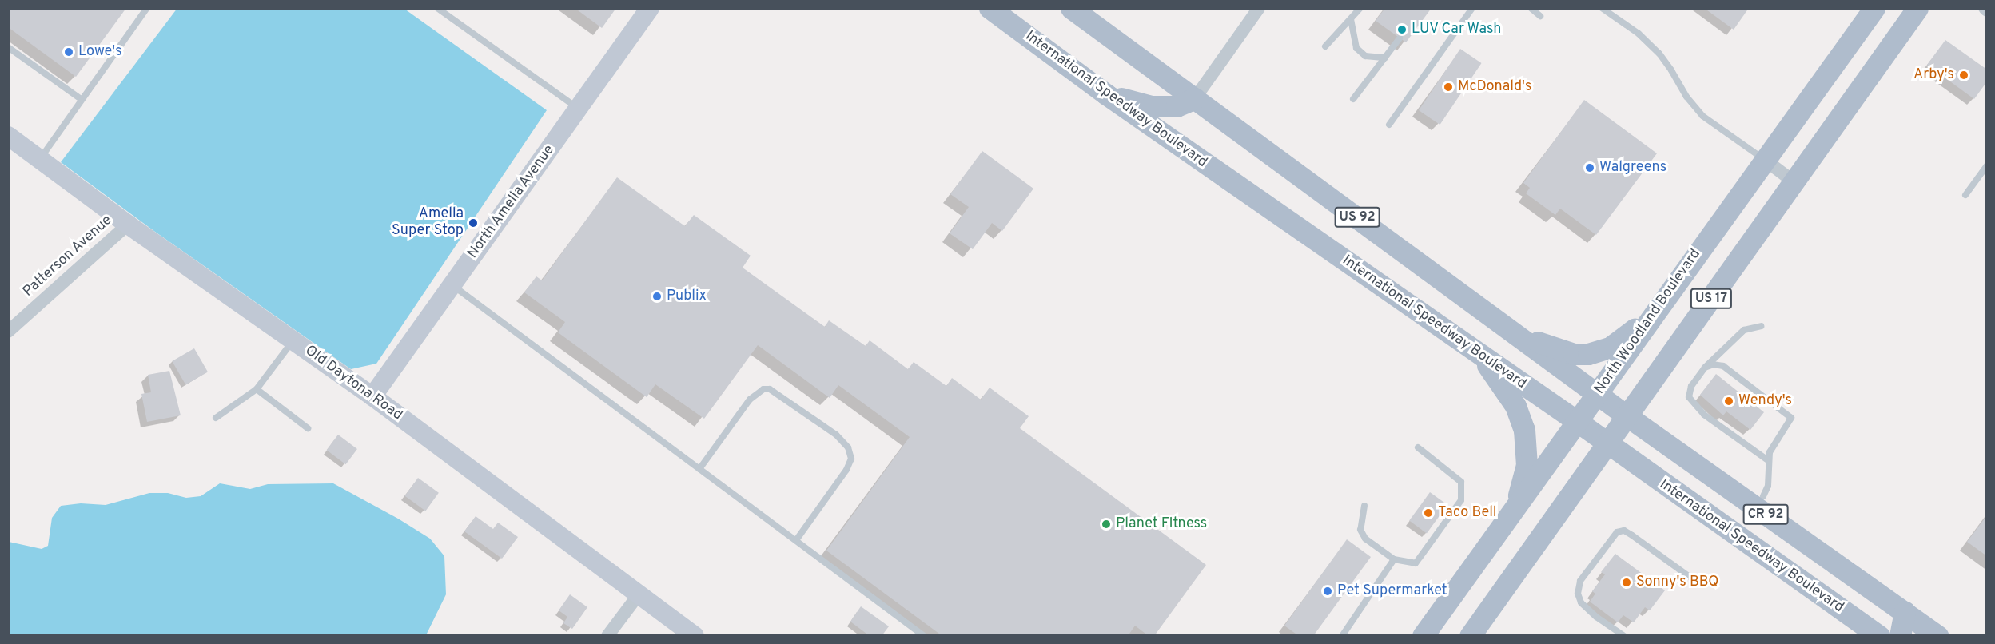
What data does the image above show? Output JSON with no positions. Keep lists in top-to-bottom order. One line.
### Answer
{"streets":{"main road":["International Speedway Boulevard","US 92","US 17","North Woodland Boulevard","CR 92"],"street":["North Amelia Avenue","Patterson Avenue","Old Daytona Road"]},"crossings":[["International Speedway Boulevard","US 17"],["International Speedway Boulevard","North Woodland Boulevard"],["North Amelia Avenue","Old Daytona Road"],["US 92","North Woodland Boulevard"],["US 92","CR 92"],["Patterson Avenue","Old Daytona Road"],["US 17","CR 92"],["North Woodland Boulevard","CR 92"]],"places":["LUV Car Wash","Lowe's","Arby's","McDonald's","Walgreens","Amelia Super Stop","Publix","Wendy's","Taco Bell","Planet Fitness","Sonny's BBQ","Pet Supermarket"]}
